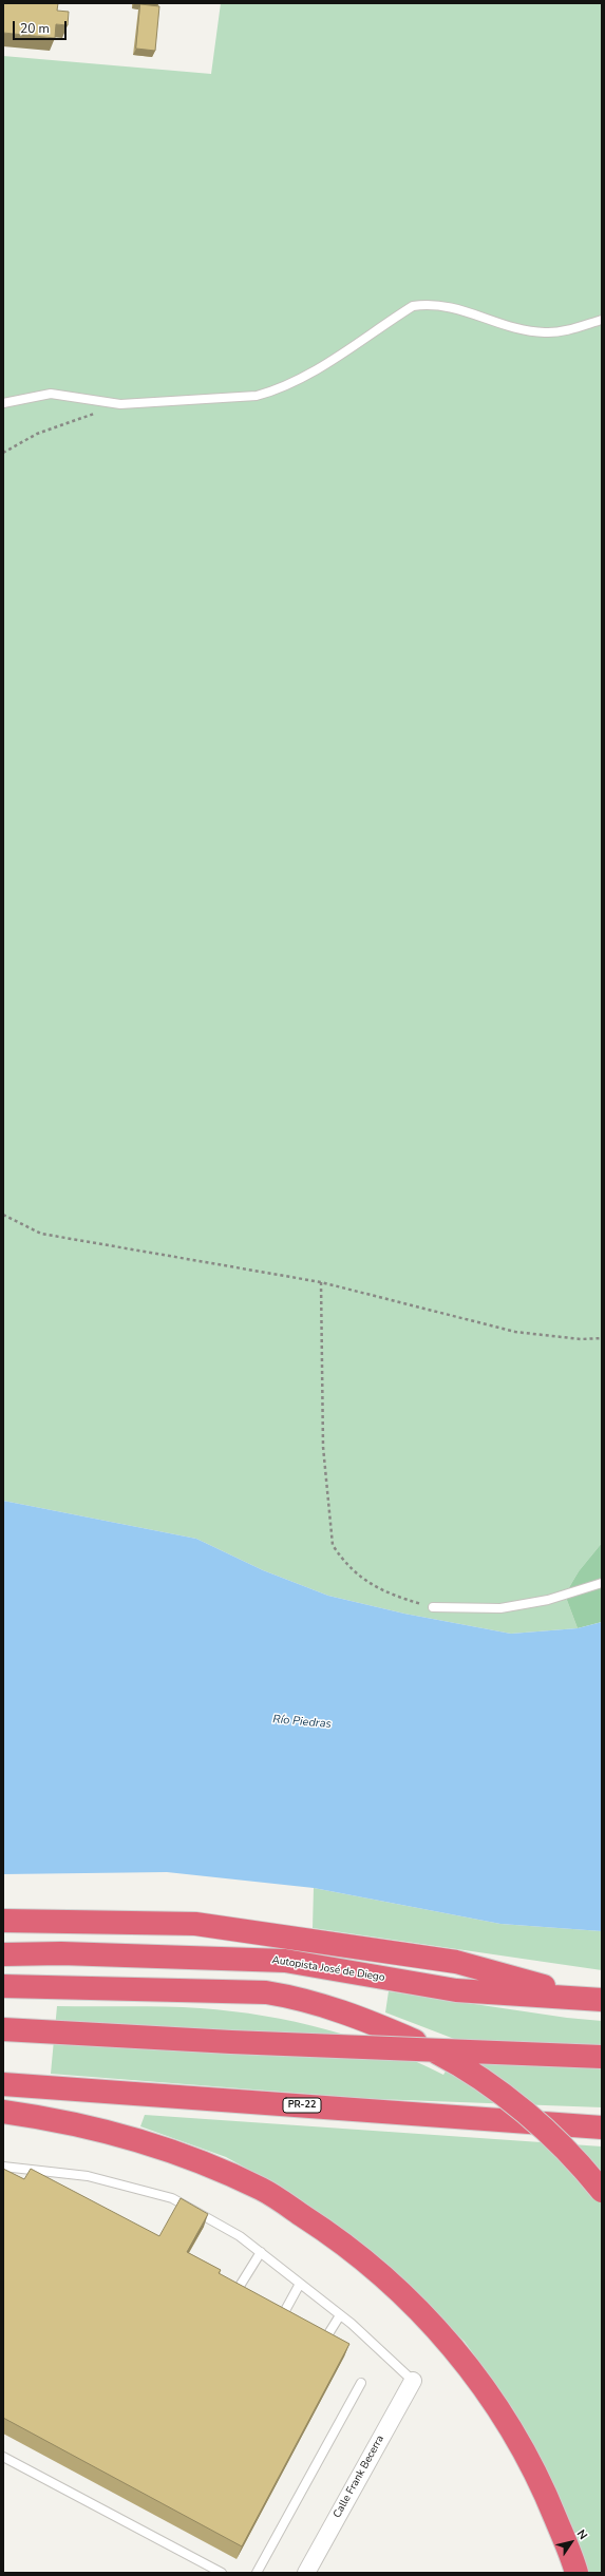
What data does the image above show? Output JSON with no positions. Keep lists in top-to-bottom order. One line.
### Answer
{"streets":{"highway":["Autopista José de Diego","PR-22"],"street":["Calle Frank Becerra"]},"water":["Río Piedras"],"scale_bar":"20 m","north":"top right"}
